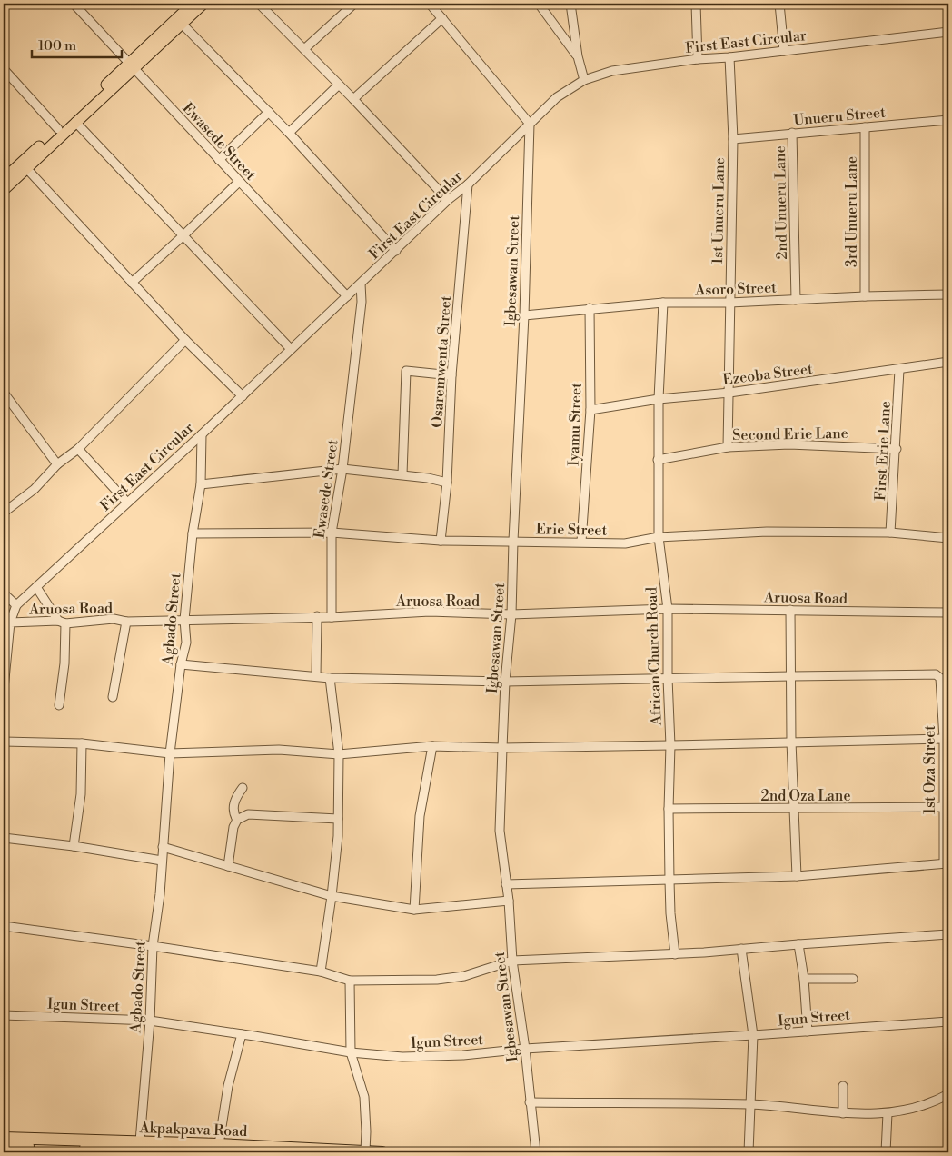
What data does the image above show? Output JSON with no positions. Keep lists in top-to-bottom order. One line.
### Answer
{"streets":{"highway":["Akpakpava Road"],"street":["First East Circular","Unueru Street","Ewasede Street","2nd Unueru Lane","1st Unueru Lane","3rd Unueru Lane","Igbesawan Street","Asoro Street","Osaremwenta Street","Ezeoba Street","Iyamu Street","Second Erie Lane","First Erie Lane","Erie Street","Aruosa Road","Agbado Street","African Church Road","1st Oza Street","2nd Oza Lane","Igun Street"]},"crossings":[["First East Circular","Ewasede Street"],["First East Circular","1st Unueru Lane"],["First East Circular","Igbesawan Street"],["First East Circular","Osaremwenta Street"],["First East Circular","Aruosa Road"],["First East Circular","Agbado Street"],["Unueru Street","2nd Unueru Lane"],["Unueru Street","1st Unueru Lane"],["Unueru Street","3rd Unueru Lane"],["Ewasede Street","Erie Street"],["Ewasede Street","Aruosa Road"],["2nd Unueru Lane","Asoro Street"],["1st Unueru Lane","Asoro Street"],["1st Unueru Lane","Ezeoba Street"],["1st Unueru Lane","Second Erie Lane"],["3rd Unueru Lane","Asoro Street"],["Igbesawan Street","Asoro Street"],["Igbesawan Street","Erie Street"],["Igbesawan Street","Aruosa Road"],["Igbesawan Street","Igun Street"],["Asoro Street","Iyamu Street"],["Asoro Street","African Church Road"],["Osaremwenta Street","Erie Street"],["Ezeoba Street","Iyamu Street"],["Ezeoba Street","First Erie Lane"],["Ezeoba Street","African Church Road"],["Iyamu Street","Erie Street"],["Second Erie Lane","First Erie Lane"],["Second Erie Lane","African Church Road"],["First Erie Lane","Erie Street"],["Erie Street","Agbado Street"],["Erie Street","African Church Road"],["Aruosa Road","Agbado Street"],["Aruosa Road","African Church Road"],["Agbado Street","Igun Street"],["Agbado Street","Akpakpava Road"],["African Church Road","2nd Oza Lane"],["1st Oza Street","2nd Oza Lane"]],"scale_bar":"100 m"}
